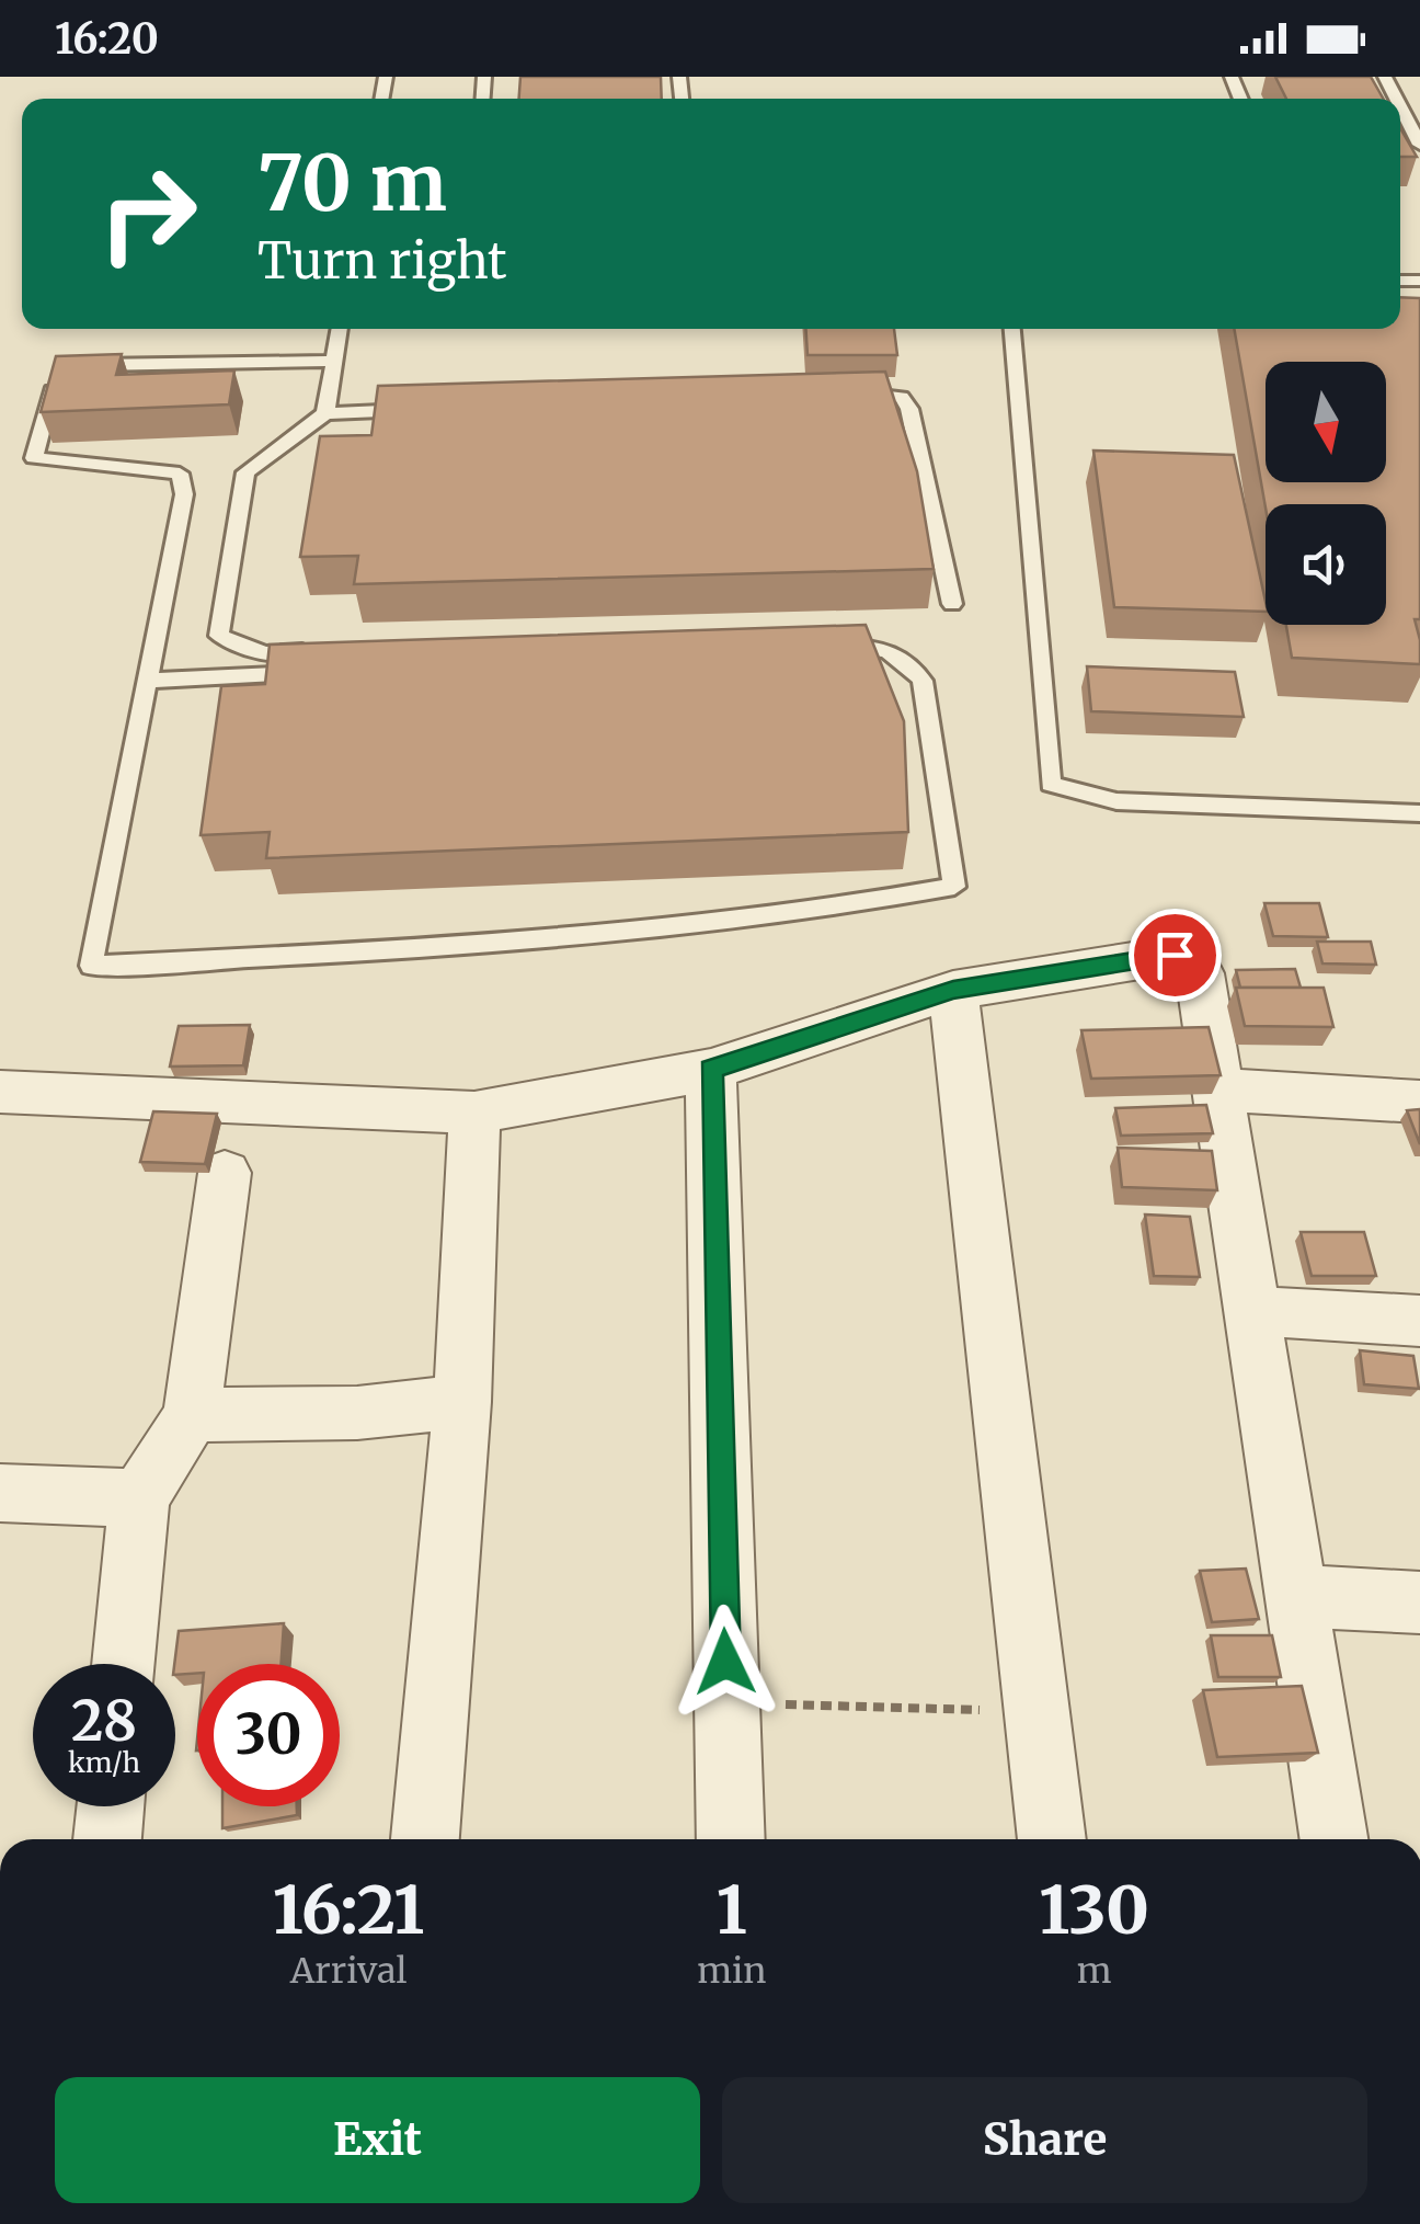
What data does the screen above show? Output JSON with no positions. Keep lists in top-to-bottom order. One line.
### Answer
{"north":"bottom","page":{"status":"16:20","turn":["70 m","Turn right"],"speed":"28 km/h","limit":"30","eta":["16:21","Arrival","1","min","130","m"],"buttons":["Exit","Share"]}}
